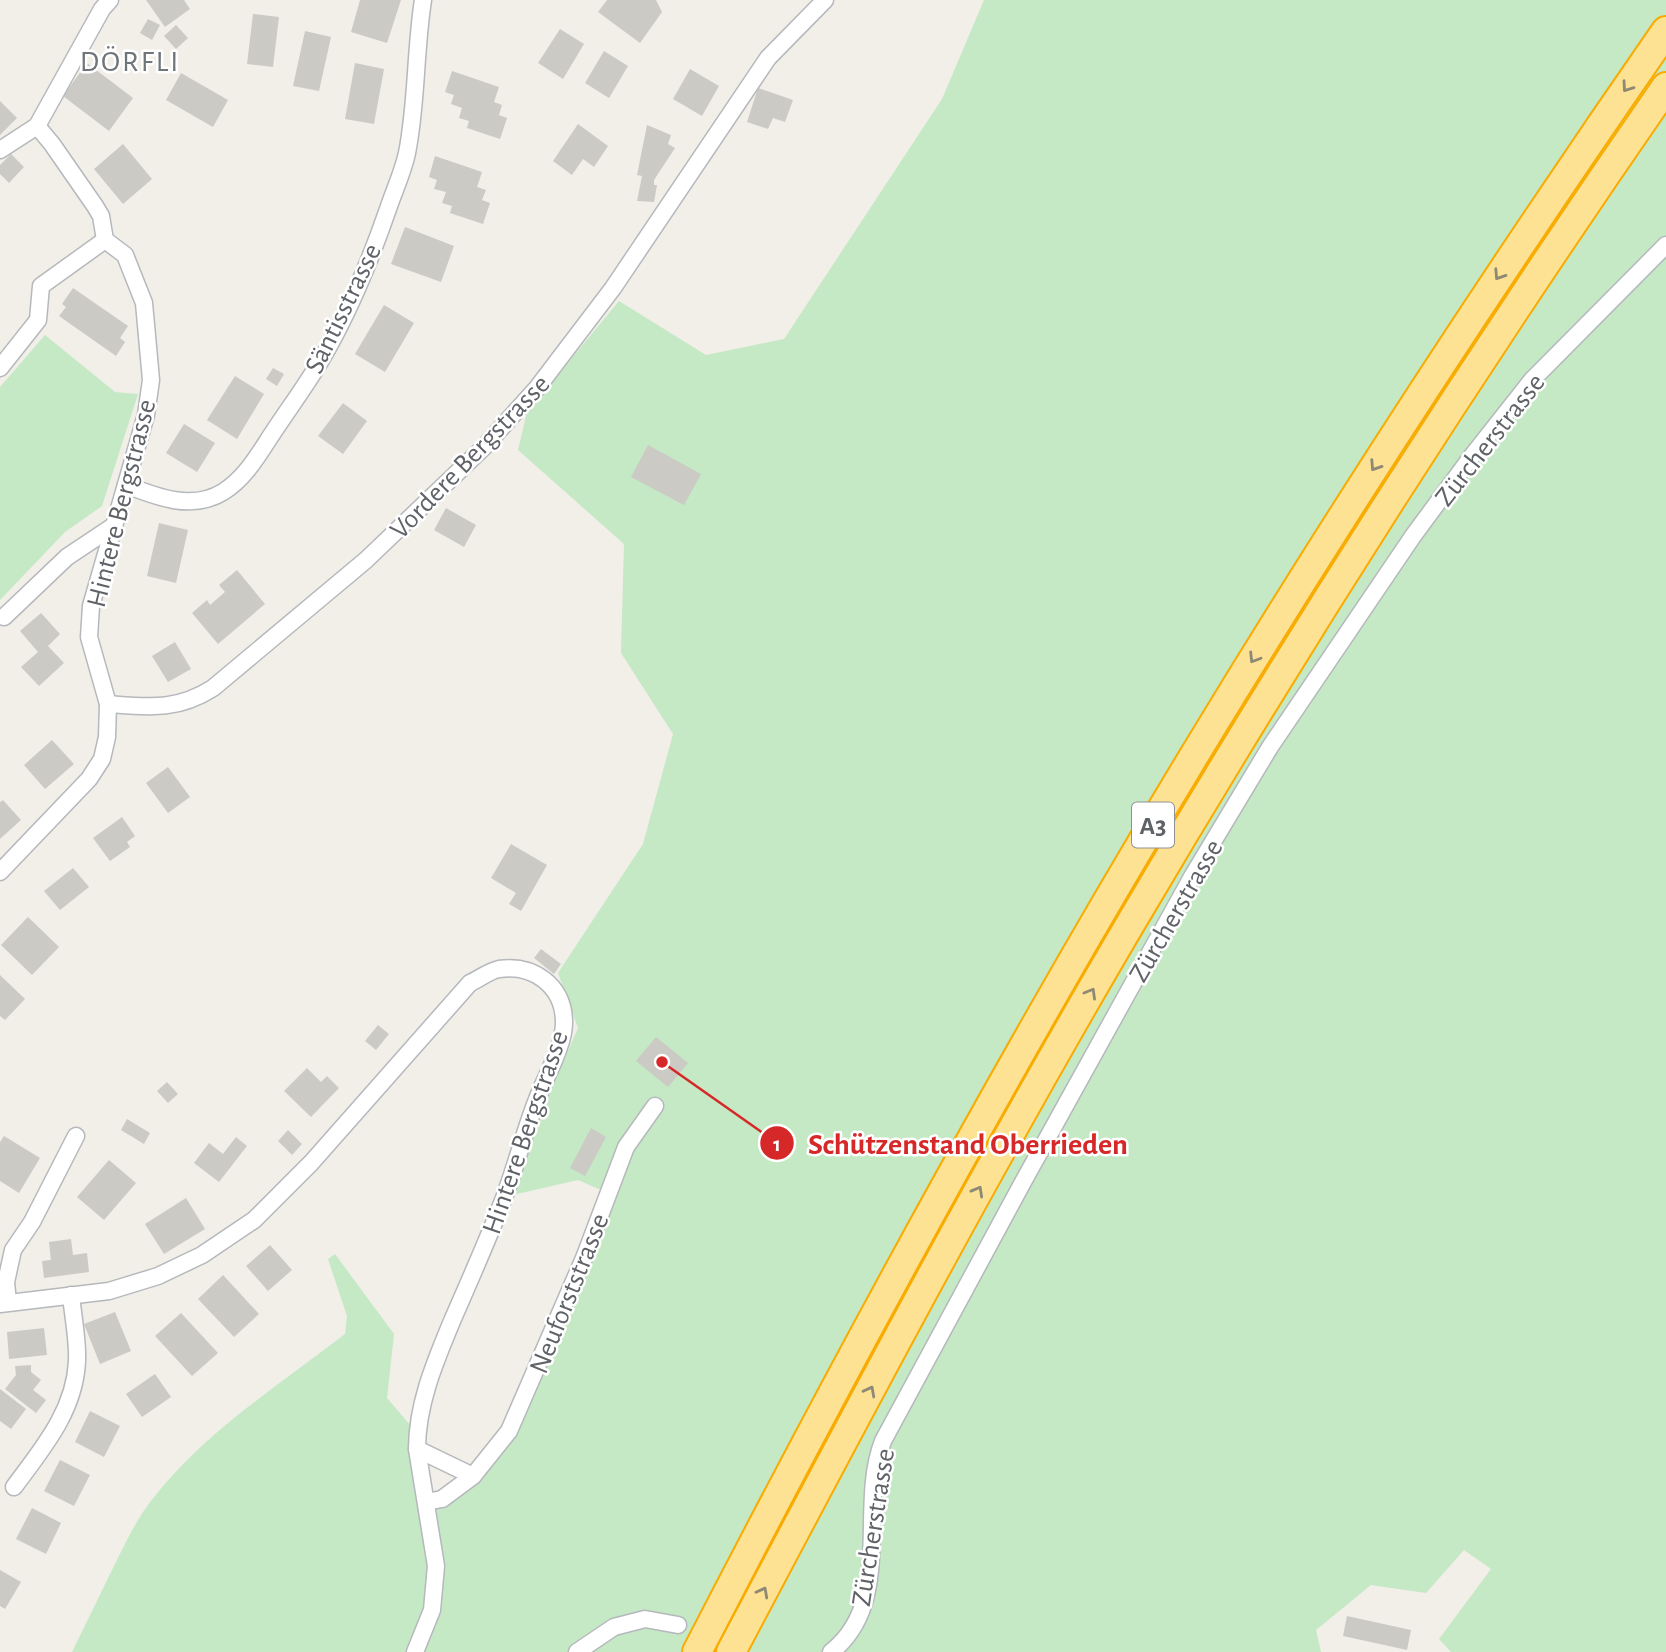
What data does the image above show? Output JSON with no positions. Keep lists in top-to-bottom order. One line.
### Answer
{"streets":{"highway":["A3"],"street":["Säntisstrasse","Zürcherstrasse","Vordere Bergstrasse","Hintere Bergstrasse","Neuforststrasse"]},"crossings":[["Säntisstrasse","Hintere Bergstrasse"],["Vordere Bergstrasse","Hintere Bergstrasse"],["Hintere Bergstrasse","Neuforststrasse"]],"districts":["DÖRFLI"],"places":["Schützenstand Oberrieden"]}
